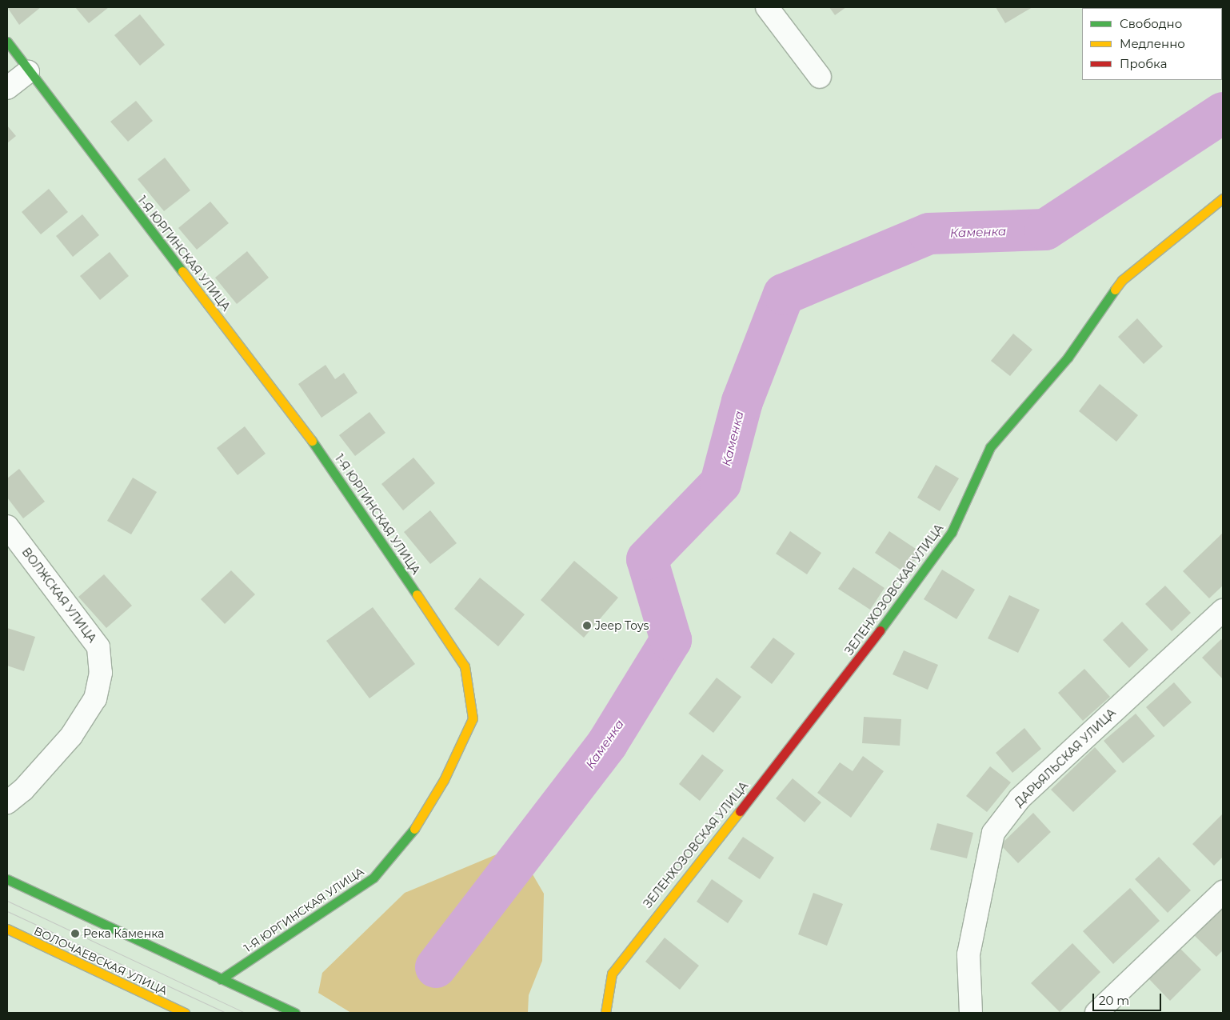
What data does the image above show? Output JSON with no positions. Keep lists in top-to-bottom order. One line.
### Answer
{"streets":{"street":["1-Я ЮРГИНСКАЯ УЛИЦА","ЗЕЛЕНХОЗОВСКАЯ УЛИЦА","ВОЛЖСКАЯ УЛИЦА","ДАРЬЯЛЬСКАЯ УЛИЦА","ВОЛОЧАЕВСКАЯ УЛИЦА"]},"water":["Каменка"],"places":["Jeep Toys","Река Каменка"],"legend":["Свободно","Медленно","Пробка"],"scale_bar":"20 m"}
